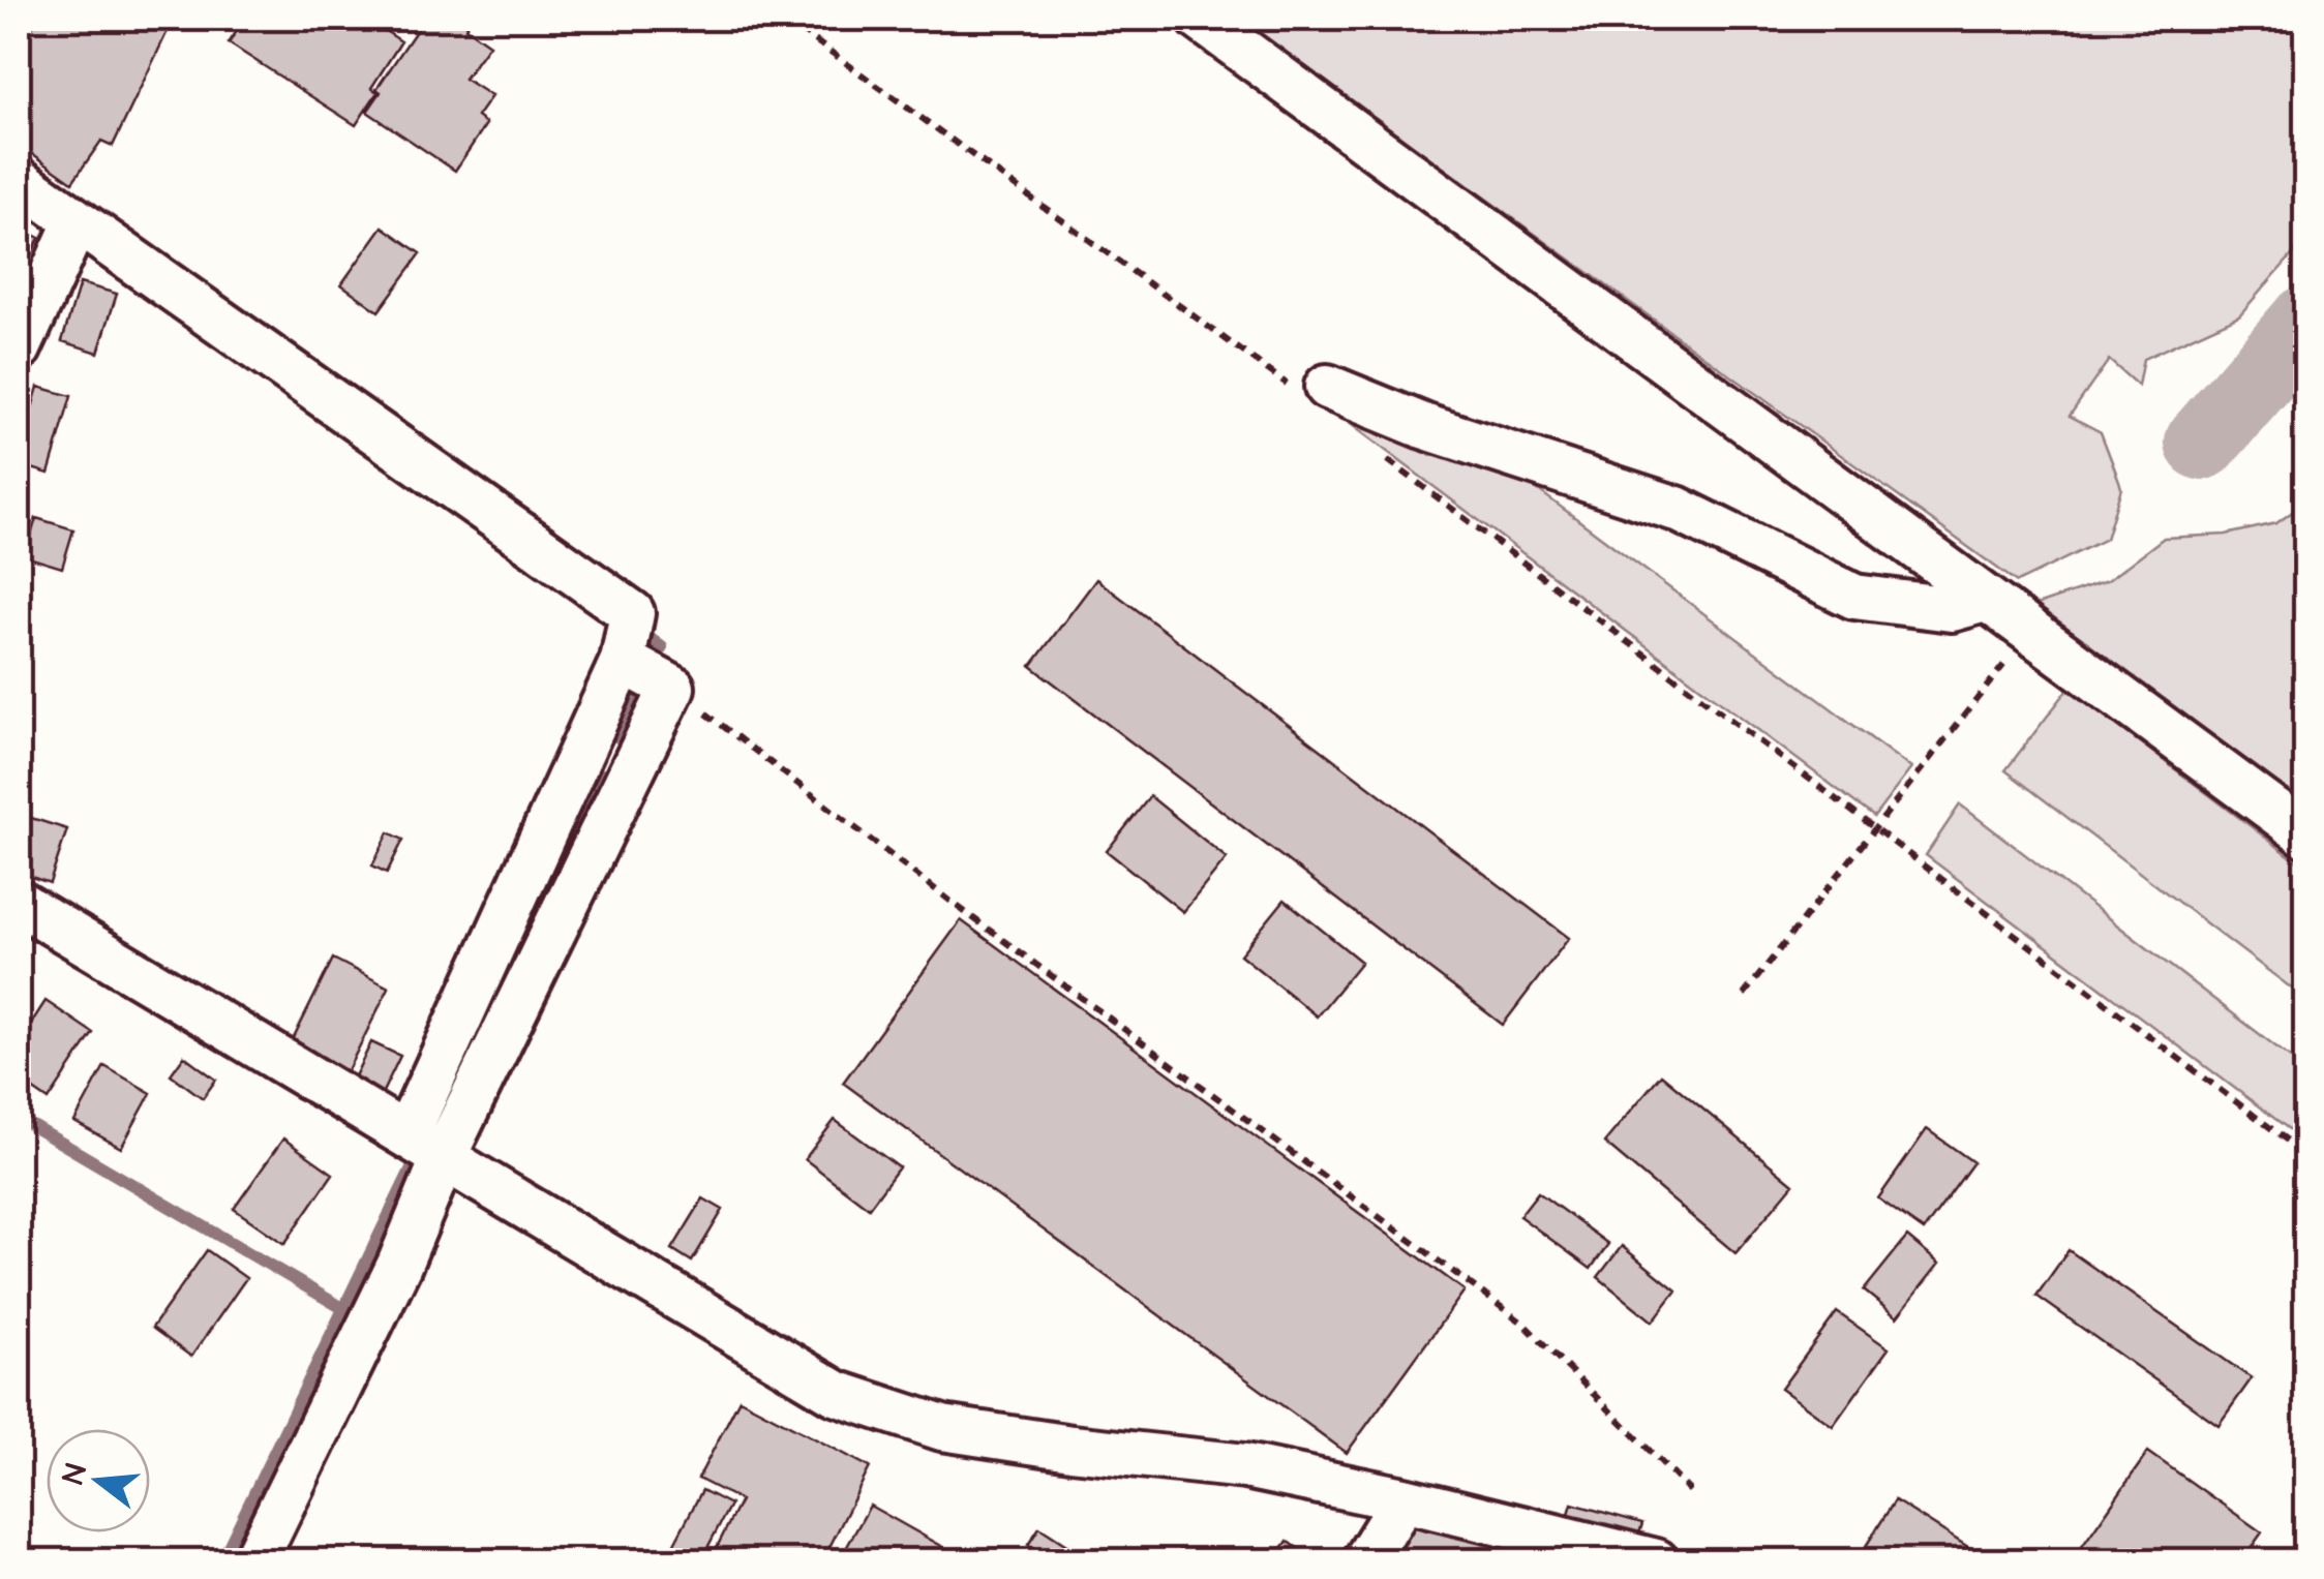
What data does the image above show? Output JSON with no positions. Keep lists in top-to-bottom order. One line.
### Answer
{"north":"left"}
